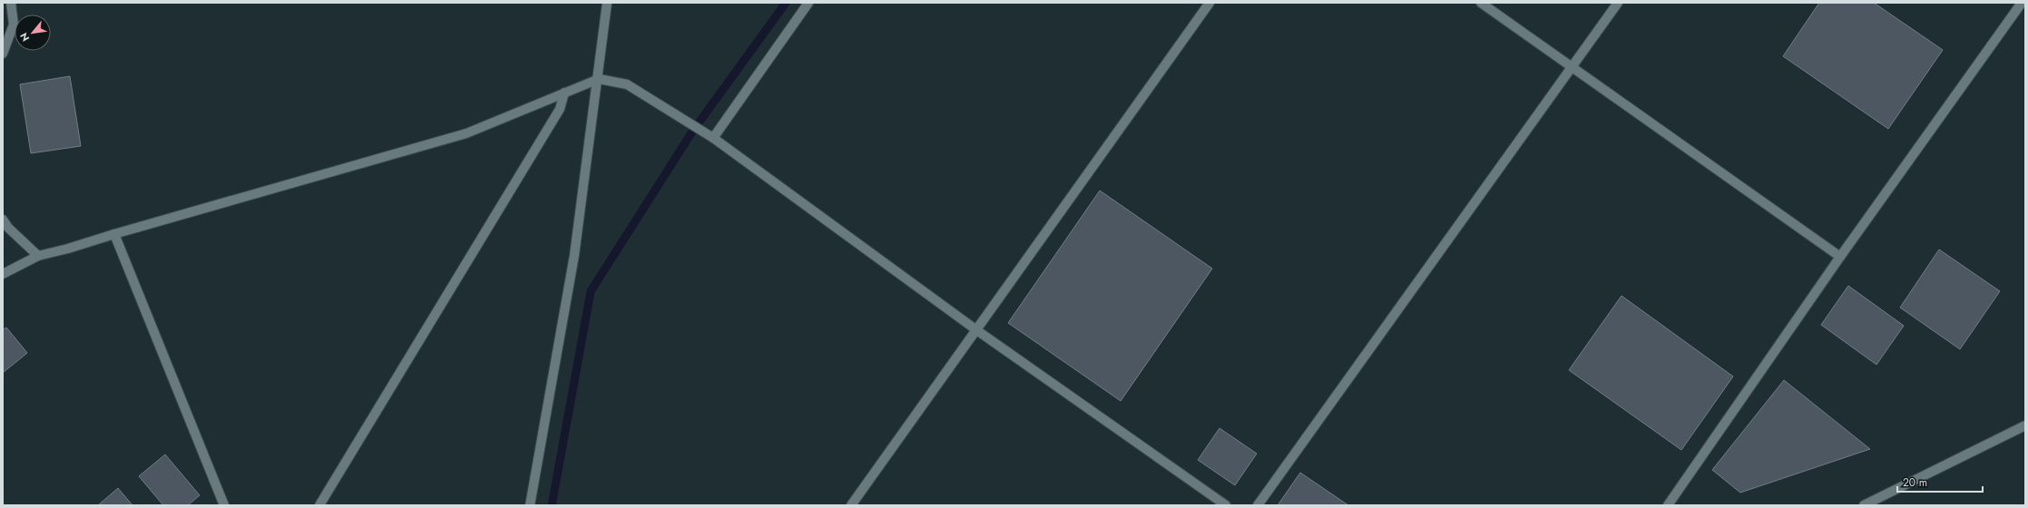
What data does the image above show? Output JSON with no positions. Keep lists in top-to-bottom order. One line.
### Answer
{"scale_bar":"20 m","north":"bottom left"}
